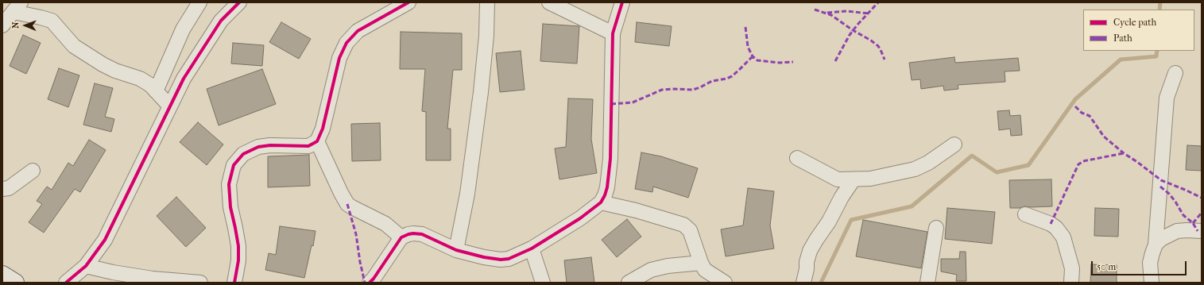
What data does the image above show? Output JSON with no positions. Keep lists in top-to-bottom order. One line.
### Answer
{"legend":["Cycle path","Path"],"scale_bar":"50 m","north":"left"}
